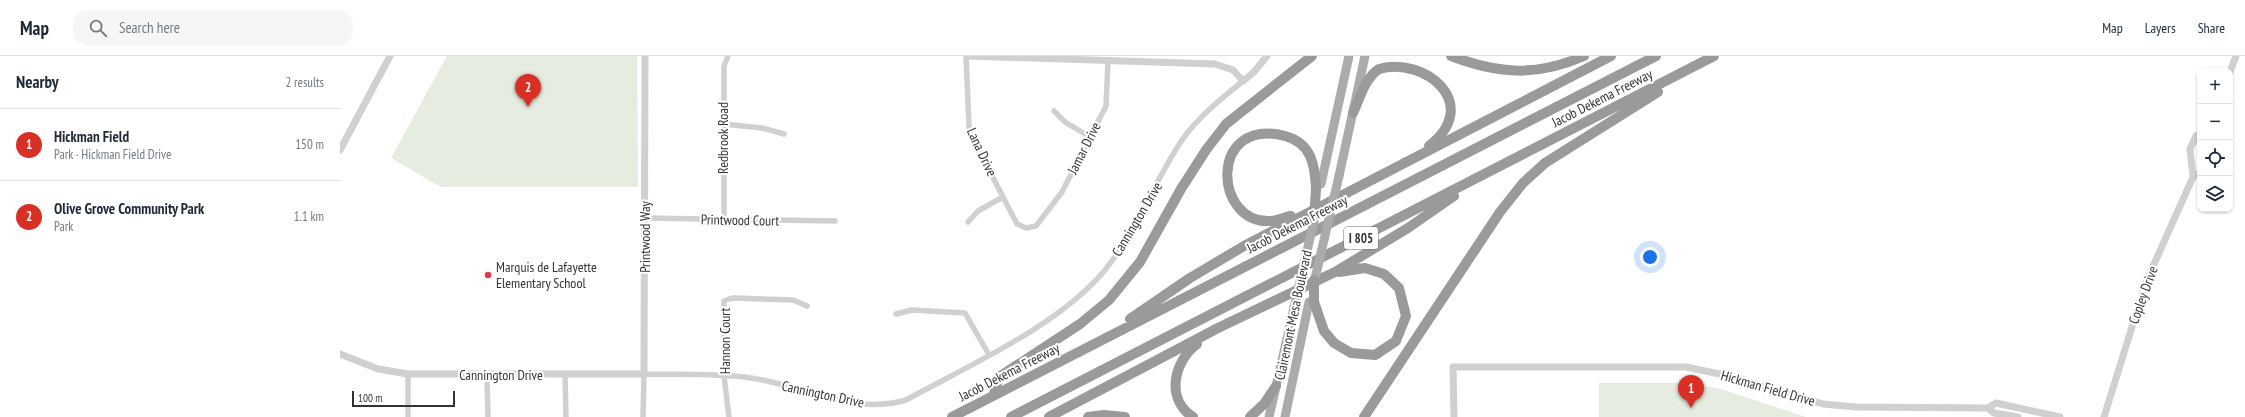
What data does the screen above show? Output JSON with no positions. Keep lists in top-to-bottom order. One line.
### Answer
{"streets":{"highway":["Jacob Dekema Freeway","I 805"],"main road":["Clairemont Mesa Boulevard"],"street":["Redbrook Road","Jamar Drive","Lana Drive","Cannington Drive","Printwood Court","Printwood Way","Copley Drive","Hannon Court","Hickman Field Drive"]},"crossings":[["Redbrook Road","Printwood Court"],["Jamar Drive","Lana Drive"],["Cannington Drive","Printwood Way"],["Cannington Drive","Hannon Court"],["Printwood Court","Printwood Way"]],"places":["Marquis de Lafayette Elementary School"],"scale_bar":"100 m","page":{"header":"Map","search":"Search here","nav":["Map","Layers","Share"],"heading":["Nearby","2 results"],"map_buttons":["+","−"],"pins":["2","1"],"list":[{"mark":"1","name":"Hickman Field","note":"Park · Hickman Field Drive","value":"150 m"},{"mark":"2","name":"Olive Grove Community Park","note":"Park","value":"1.1 km"}],"scale":"100 m"}}
